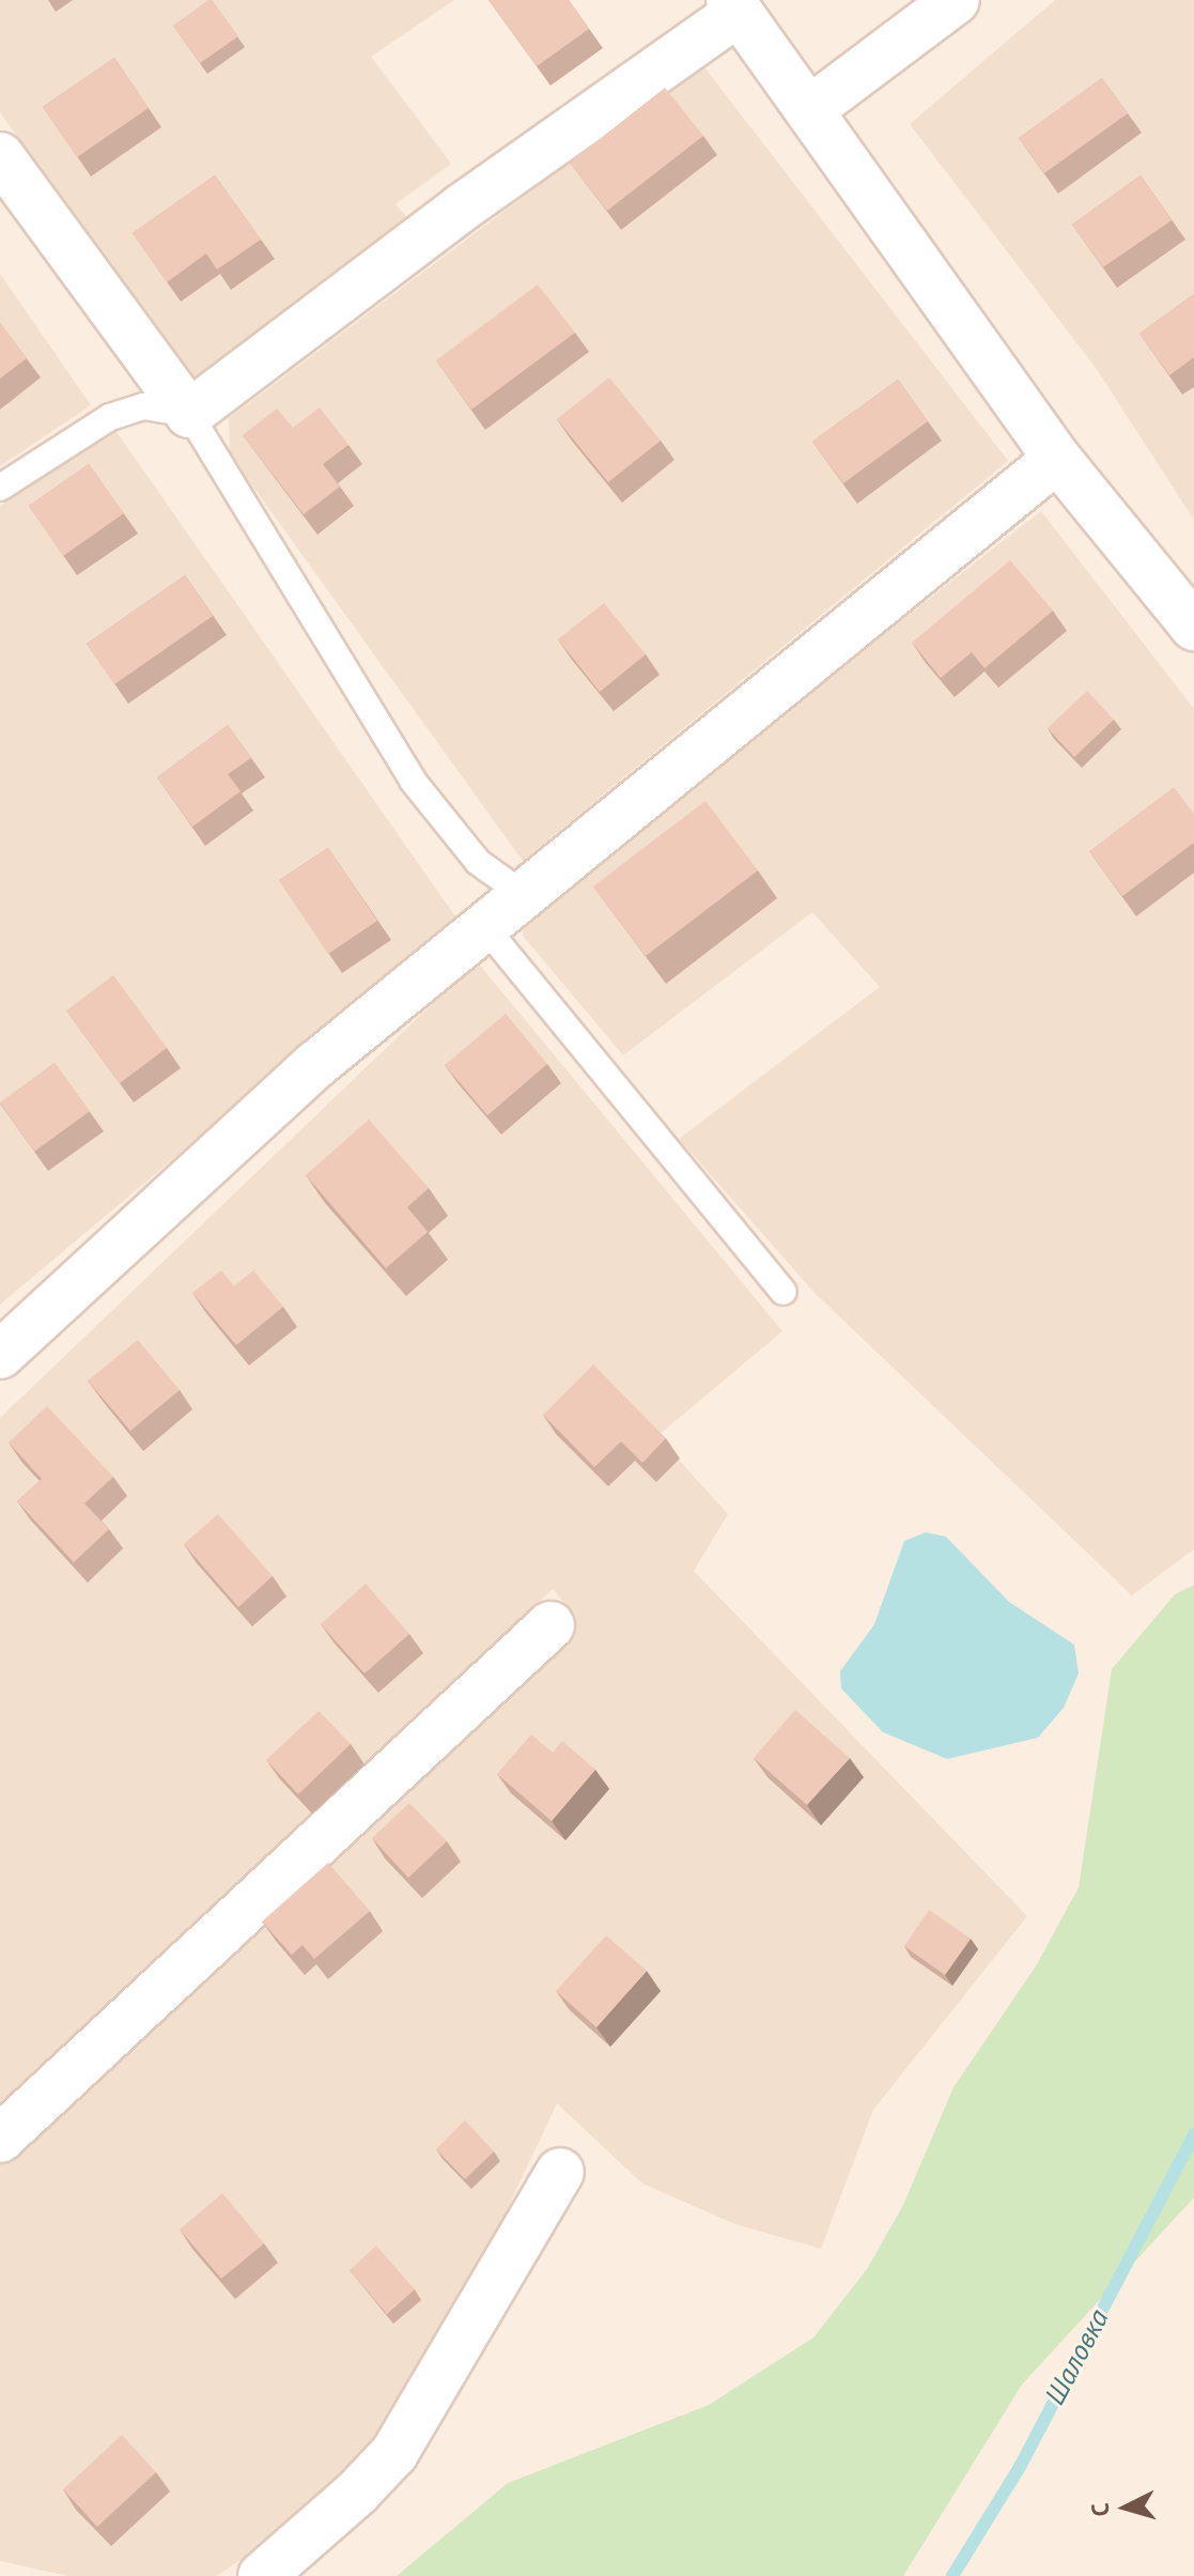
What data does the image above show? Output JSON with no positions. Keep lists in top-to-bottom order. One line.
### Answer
{"water":["Шаловка"],"north":"left"}
